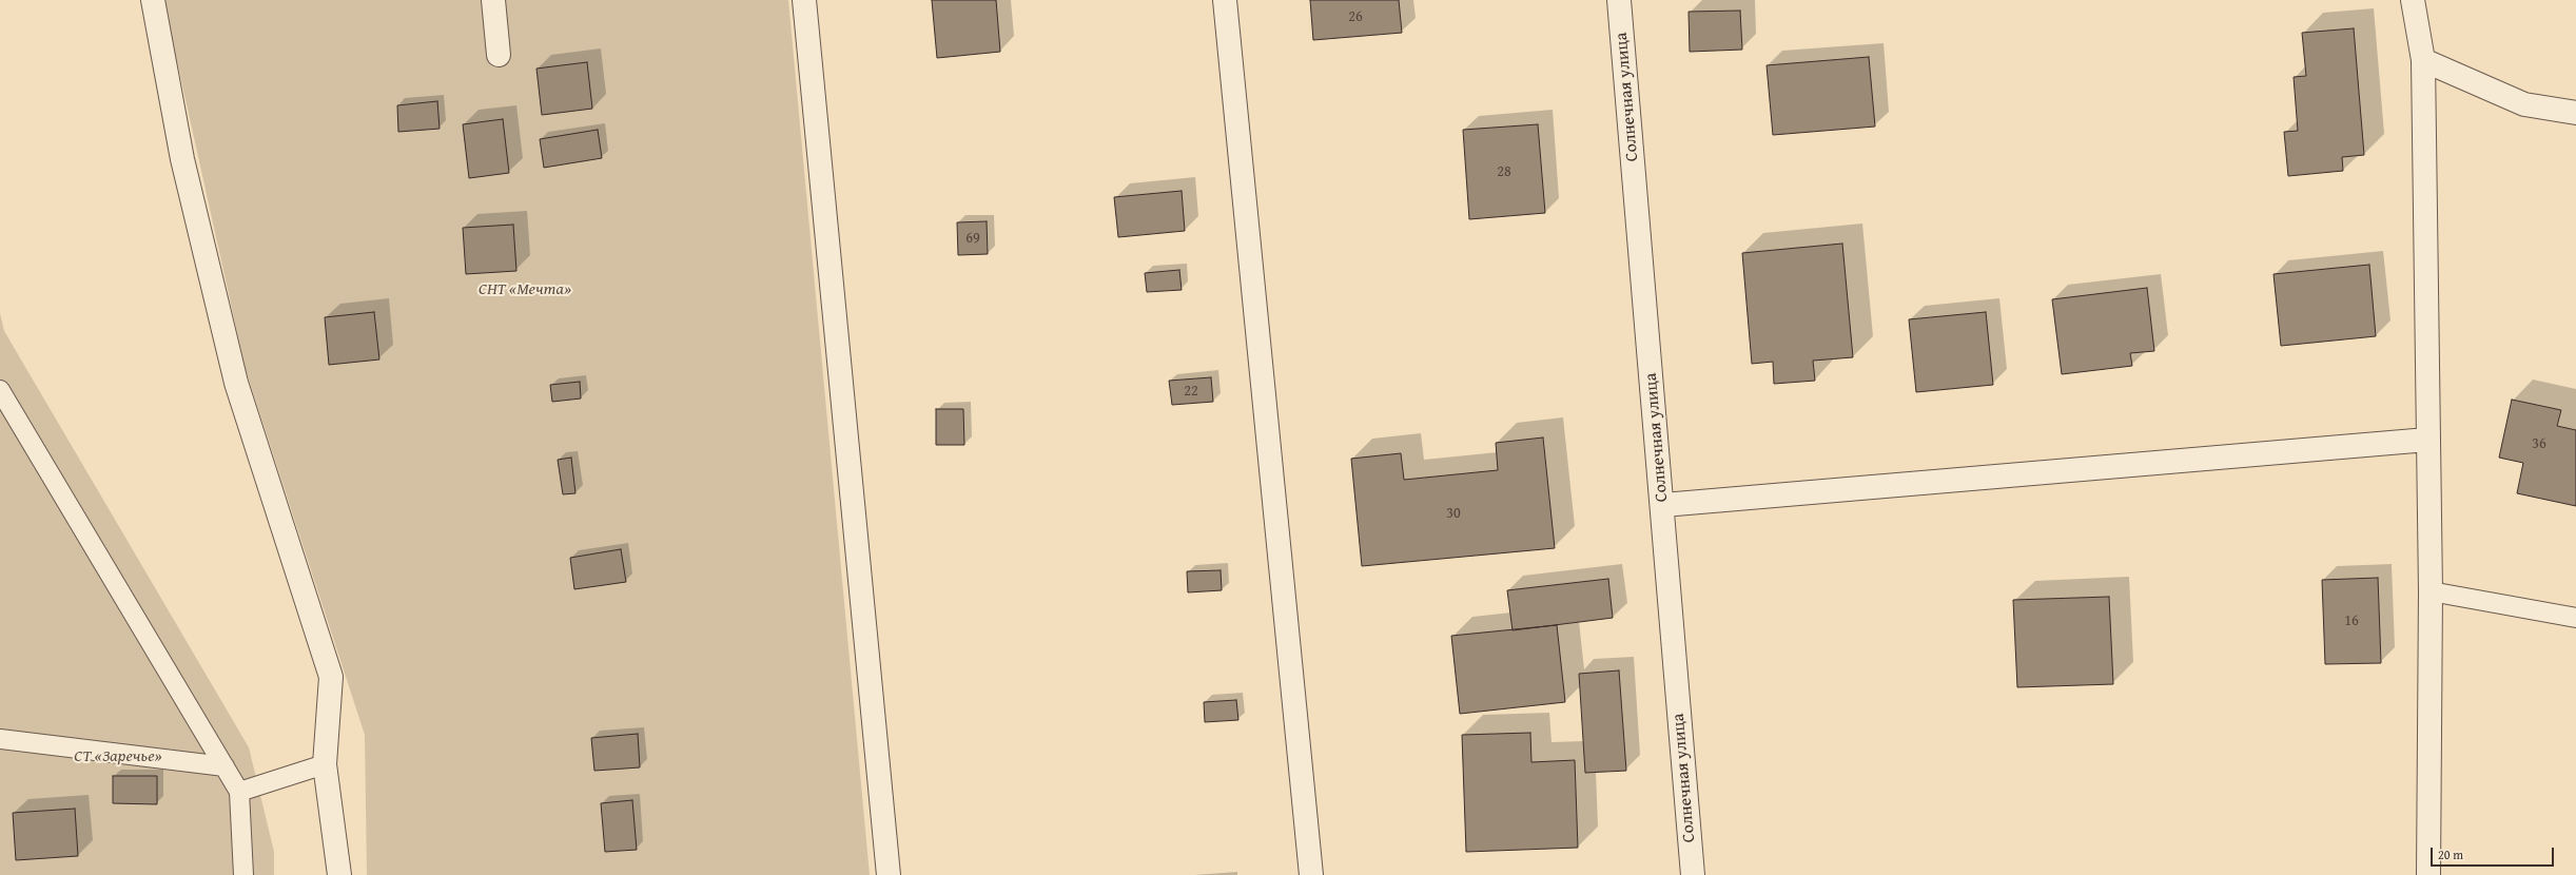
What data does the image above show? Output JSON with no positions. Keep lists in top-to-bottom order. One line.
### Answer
{"streets":{"street":["Солнечная улица"]},"parks":["СНТ «Мечта»","СТ «Заречье»"],"house_numbers":["26","28","69","22","36","30","16"],"scale_bar":"20 m"}
